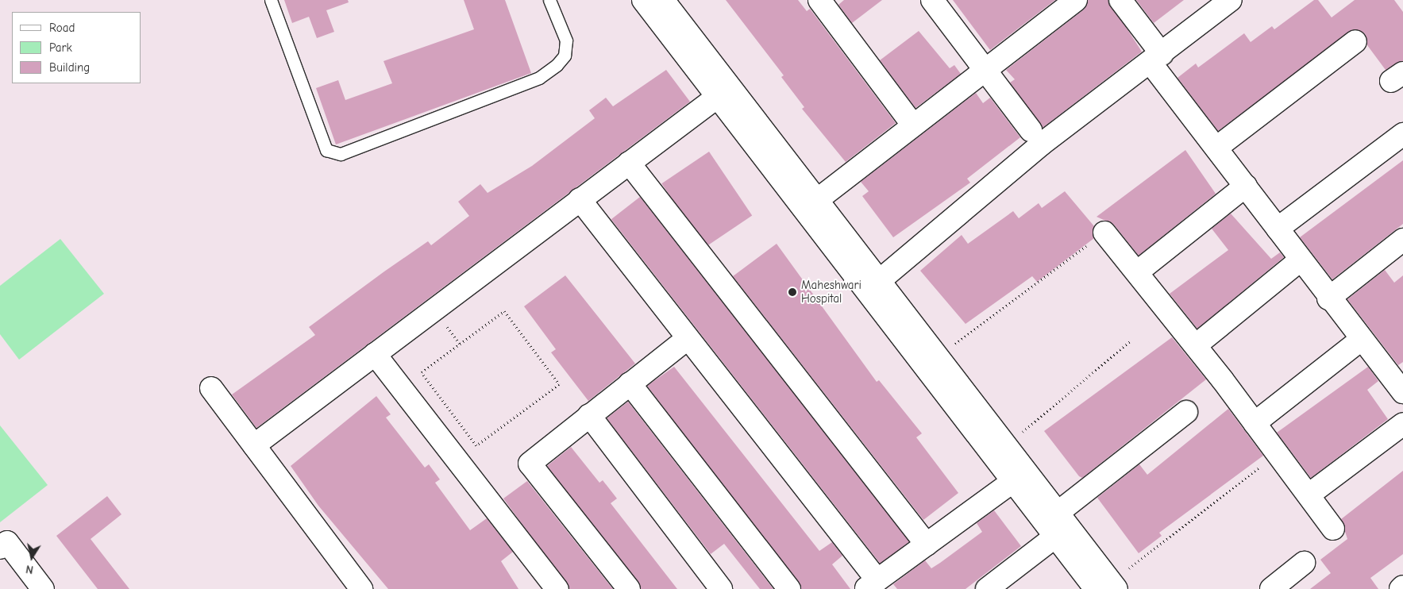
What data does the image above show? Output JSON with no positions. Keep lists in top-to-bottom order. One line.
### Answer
{"places":["Maheshwari Hospital"],"legend":["Road","Park","Building"],"north":"bottom"}
